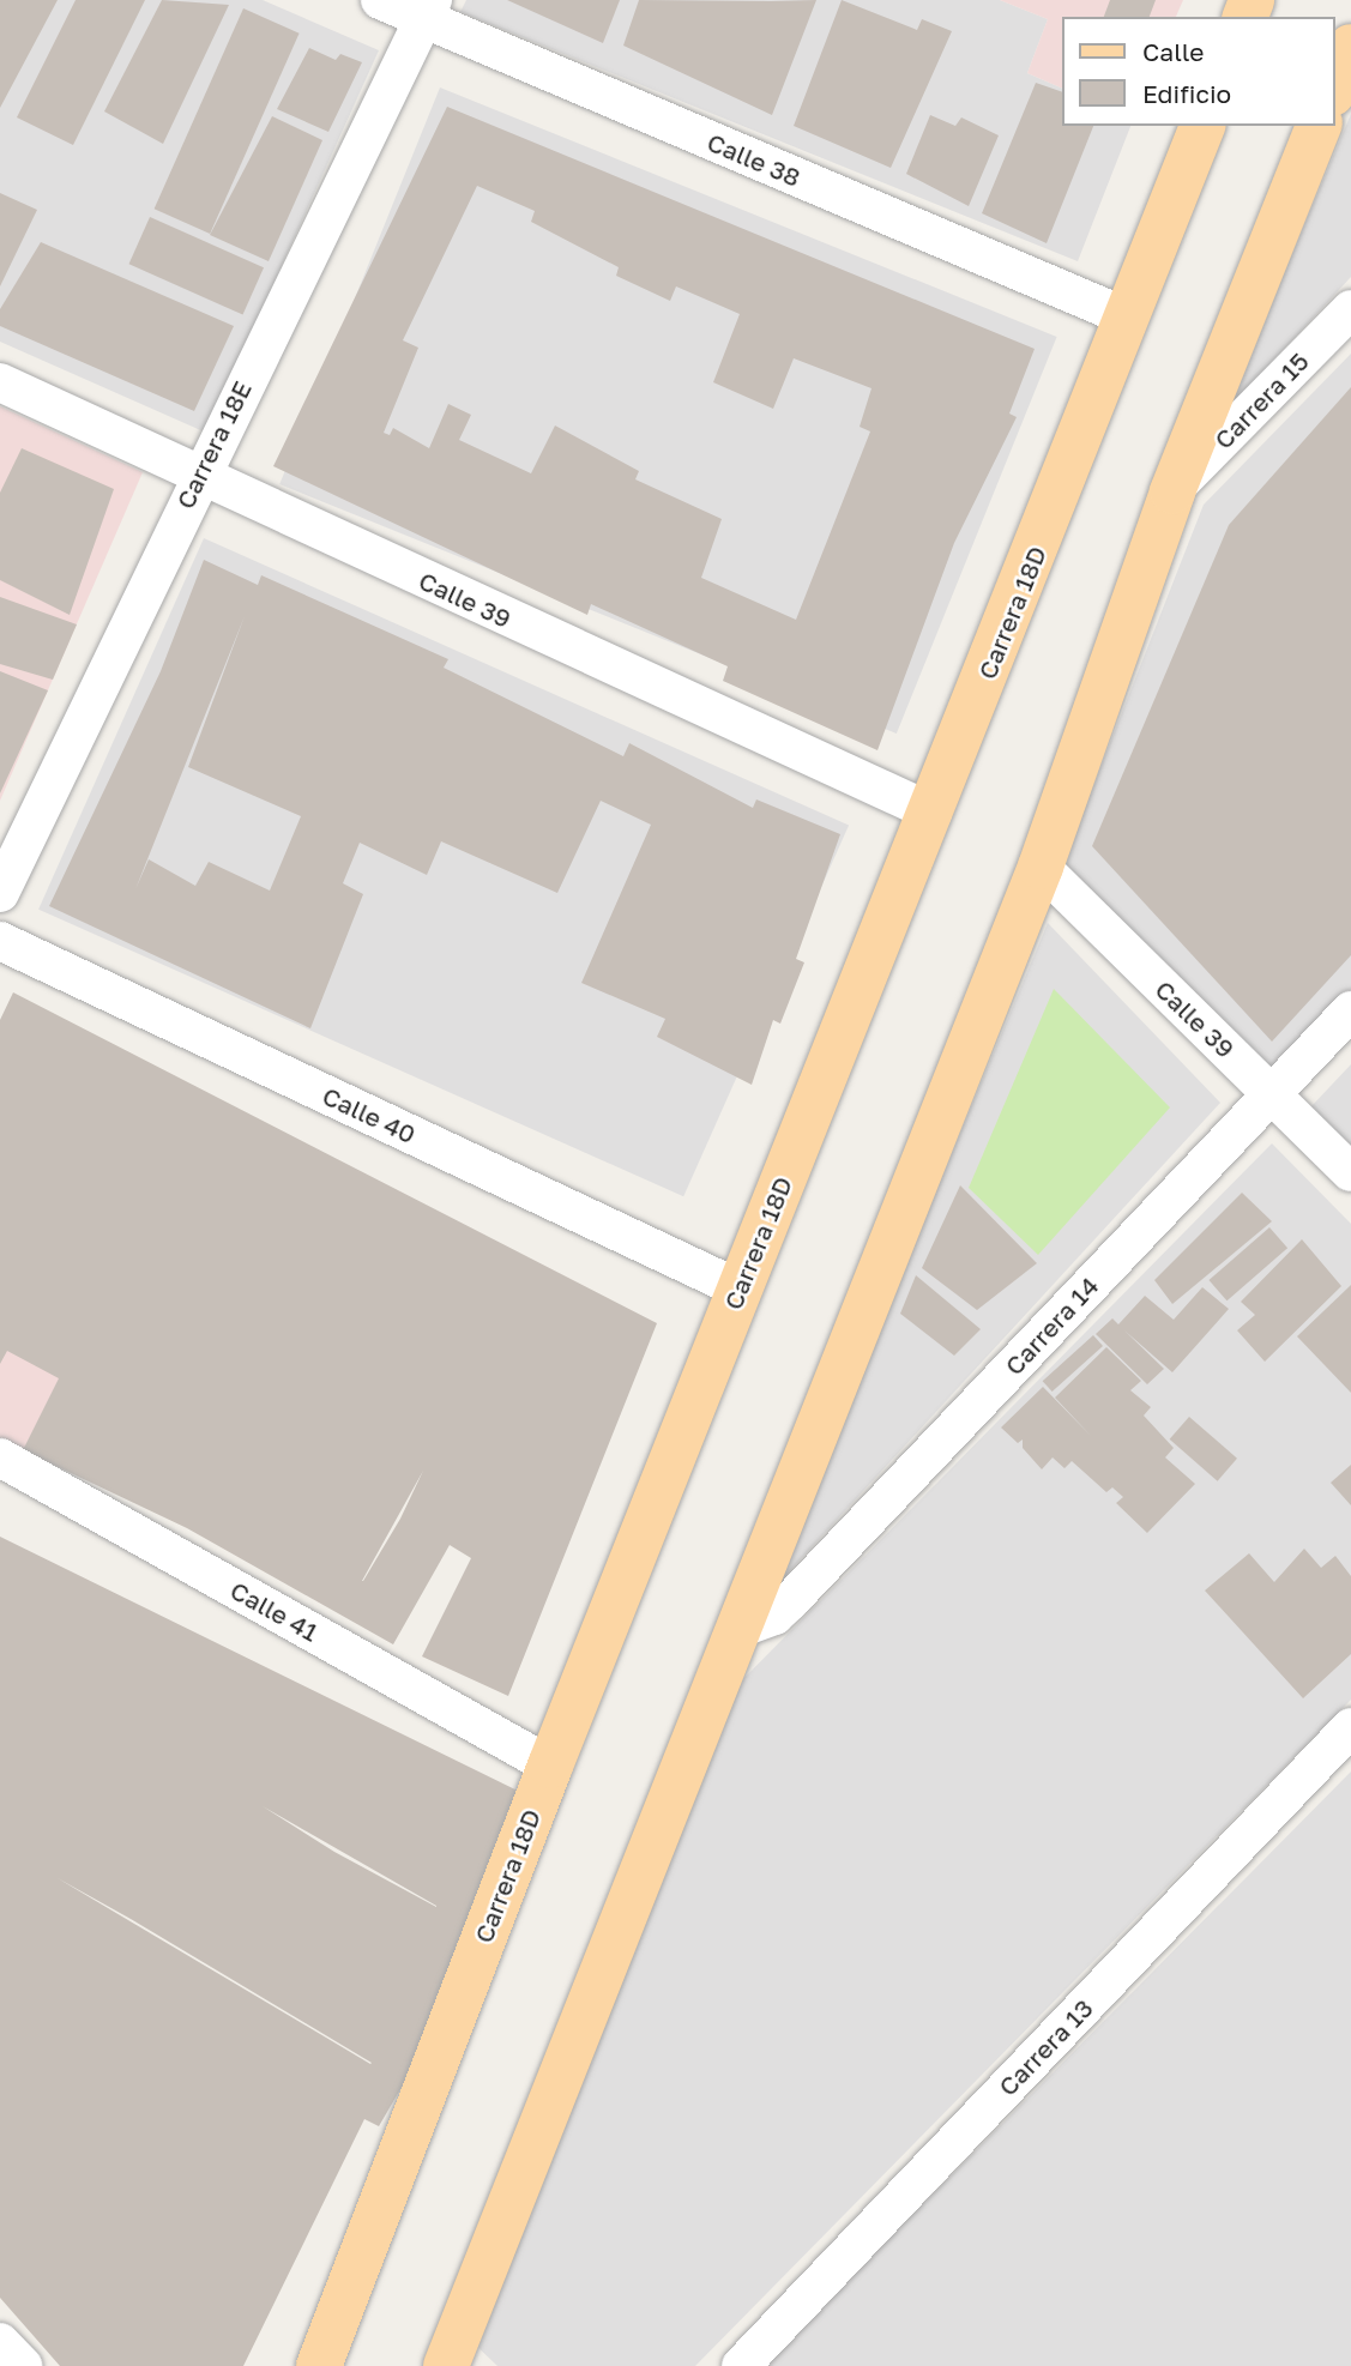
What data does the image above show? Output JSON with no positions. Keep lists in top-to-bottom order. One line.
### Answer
{"streets":{"main road":["Carrera 18D"],"street":["Calle 38","Carrera 15","Carrera 18E","Calle 39","Calle 40","Carrera 14","Calle 41","Carrera 13"]},"crossings":[["Calle 38","Carrera 18E"],["Calle 38","Carrera 18D"],["Carrera 18E","Calle 39"],["Calle 39","Carrera 18D"],["Calle 39","Carrera 14"],["Carrera 18D","Calle 40"],["Carrera 18D","Calle 41"]],"legend":["Calle","Edificio"]}
